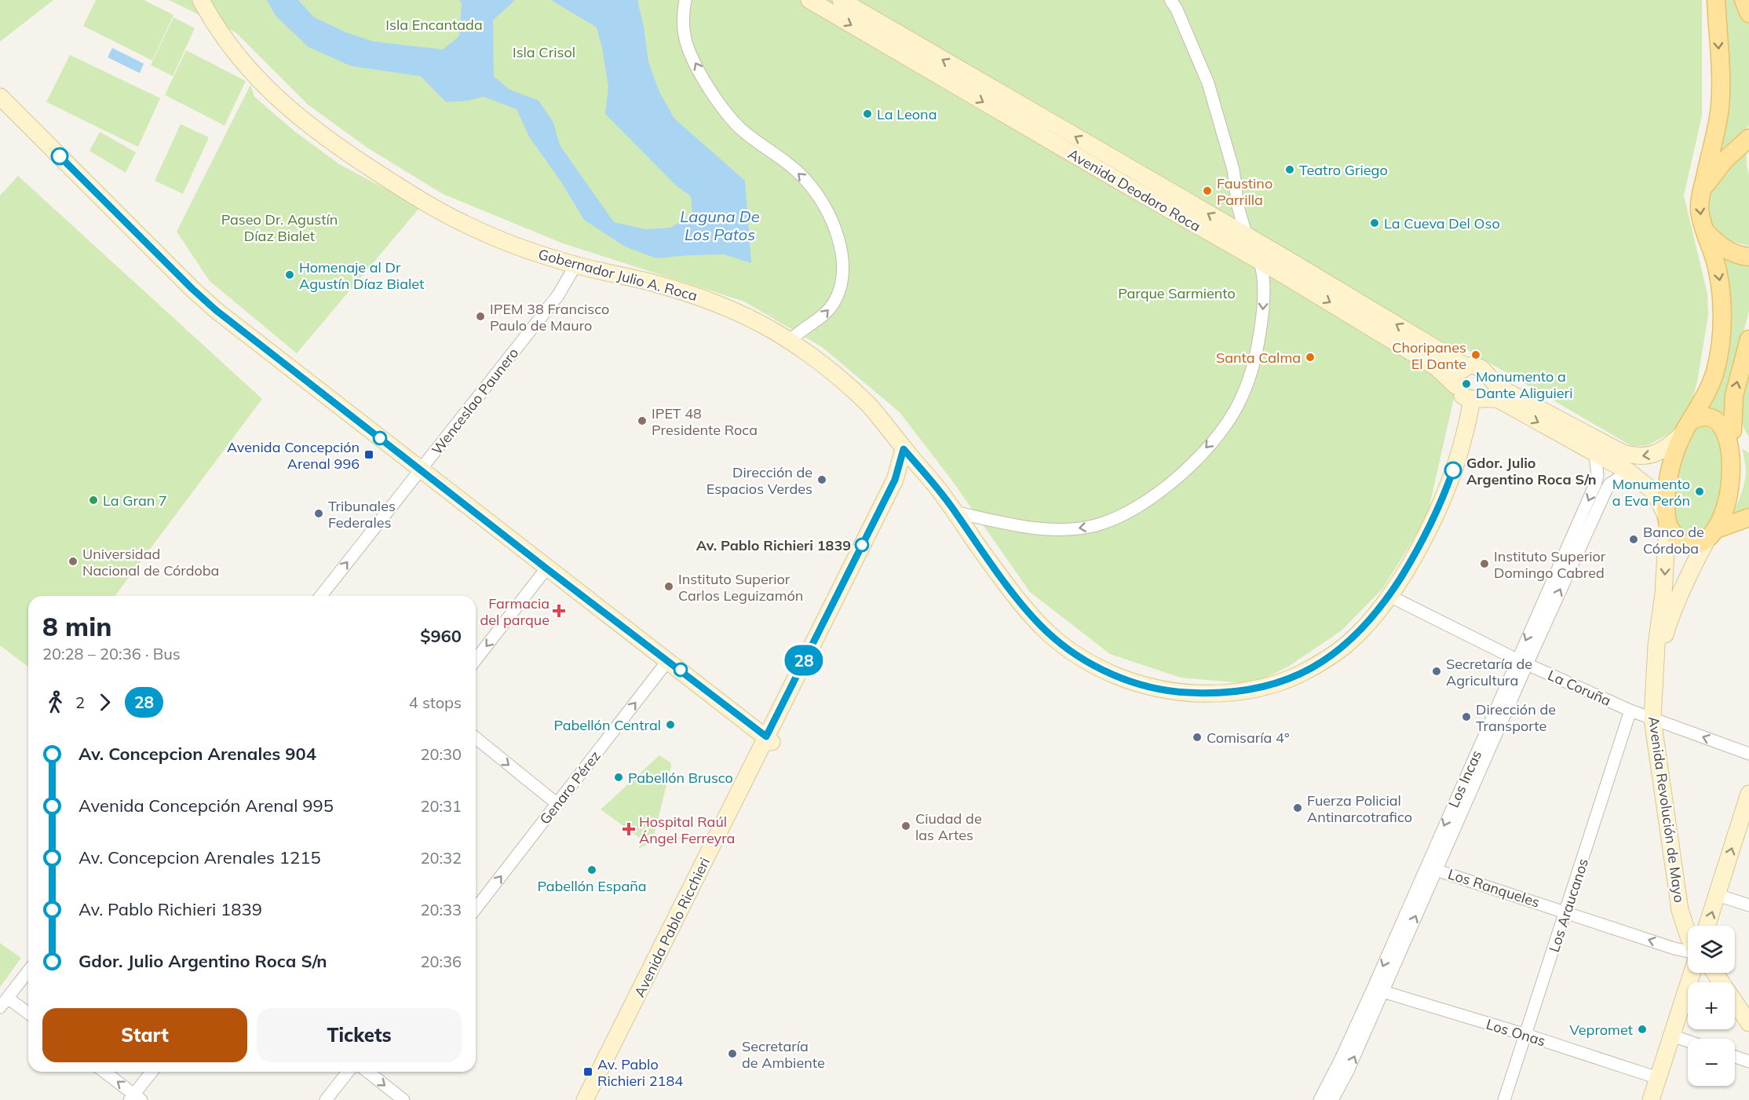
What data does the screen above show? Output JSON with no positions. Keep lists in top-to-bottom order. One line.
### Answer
{"streets":{"main road":["Avenida Deodoro Roca","Gobernador Julio A. Roca","Avenida Revolución de Mayo","Avenida Pablo Ricchieri"],"street":["Wenceslao Paunero","La Coruña","Los Incas","Genaro Pérez","Los Ranqueles","Los Araucanos","Los Onas"]},"crossings":[["Gobernador Julio A. Roca","Wenceslao Paunero"],["Gobernador Julio A. Roca","Avenida Pablo Ricchieri"],["La Coruña","Los Incas"],["La Coruña","Avenida Revolución de Mayo"],["La Coruña","Los Araucanos"],["Los Incas","Los Ranqueles"],["Los Incas","Los Onas"],["Los Ranqueles","Los Araucanos"],["Los Araucanos","Los Onas"]],"one_way":["Wenceslao Paunero","Genaro Pérez","Los Ranqueles"],"water":["Laguna De Los Patos"],"parks":["Isla Encantada","Isla Crisol","Paseo Dr. Agustín Díaz Bialet","Parque Sarmiento"],"places":{"other":["La Leona","Teatro Griego","Faustino Parrilla","La Cueva Del Oso","Homenaje al Dr Agustín Díaz Bialet","IPEM 38 Francisco Paulo de Mauro","Choripanes El Dante","Santa Calma","Monumento a Dante Aliguieri","IPET 48 Presidente Roca","Gdor. Julio Argentino Roca S/n","Dirección de Espacios Verdes","Monumento a Eva Perón","La Gran 7","Tribunales Federales","Banco de Córdoba","Av. Pablo Richieri 1839","Universidad Nacional de Córdoba","Instituto Superior Domingo Cabred","Instituto Superior Carlos Leguizamón","Secretaría de Agricultura","Dirección de Transporte","Pabellón Central","Comisaría 4°","Pabellón Brusco","Fuerza Policial Antinarcotrafico","Ciudad de las Artes","Pabellón España","Vepromet","Secretaría de Ambiente"],"transit":["Avenida Concepción Arenal 996","Av. Pablo Richieri 2184"],"health":["Farmacia del parque","Hospital Raúl Ángel Ferreyra"]},"lines":["bus line 28"],"page":{"on_map":"28","heading":["8 min","20:28 – 20:36 · Bus","$960"],"legs":["2","28","4 stops"],"list":[{"name":"Av. Concepcion Arenales 904","value":"20:30"},{"name":"Avenida Concepción Arenal 995","value":"20:31"},{"name":"Av. Concepcion Arenales 1215","value":"20:32"},{"name":"Av. Pablo Richieri 1839","value":"20:33"},{"name":"Gdor. Julio Argentino Roca S/n","value":"20:36"}],"map_buttons":["+","−"],"buttons":["Start","Tickets"]}}
